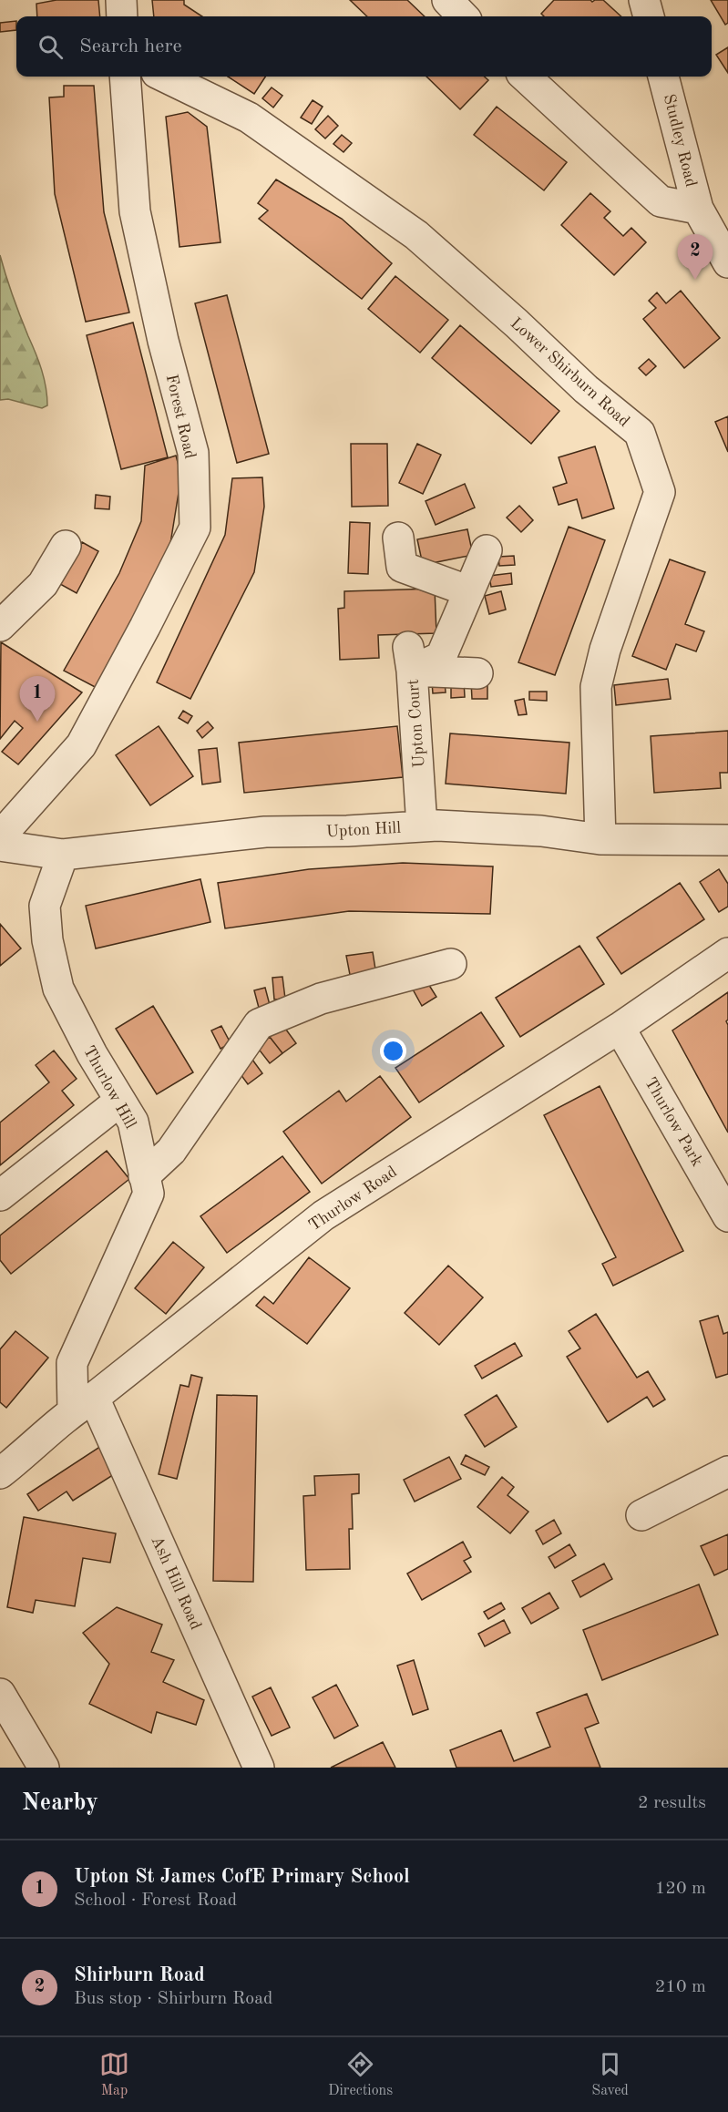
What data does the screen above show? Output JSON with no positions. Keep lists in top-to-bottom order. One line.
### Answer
{"streets":{"street":["Studley Road","Lower Shirburn Road","Forest Road","Upton Court","Upton Hill","Thurlow Hill","Thurlow Park","Thurlow Road","Ash Hill Road"]},"crossings":[["Lower Shirburn Road","Upton Hill"],["Upton Court","Upton Hill"],["Upton Hill","Thurlow Hill"],["Thurlow Hill","Thurlow Road"],["Thurlow Hill","Ash Hill Road"],["Thurlow Park","Thurlow Road"],["Thurlow Road","Ash Hill Road"]],"page":{"search":"Search here","pins":["2","1"],"heading":["Nearby","2 results"],"list":[{"mark":"1","name":"Upton St James CofE Primary School","note":"School · Forest Road","value":"120 m"},{"mark":"2","name":"Shirburn Road","note":"Bus stop · Shirburn Road","value":"210 m"}],"nav":["Map","Directions","Saved"]}}
